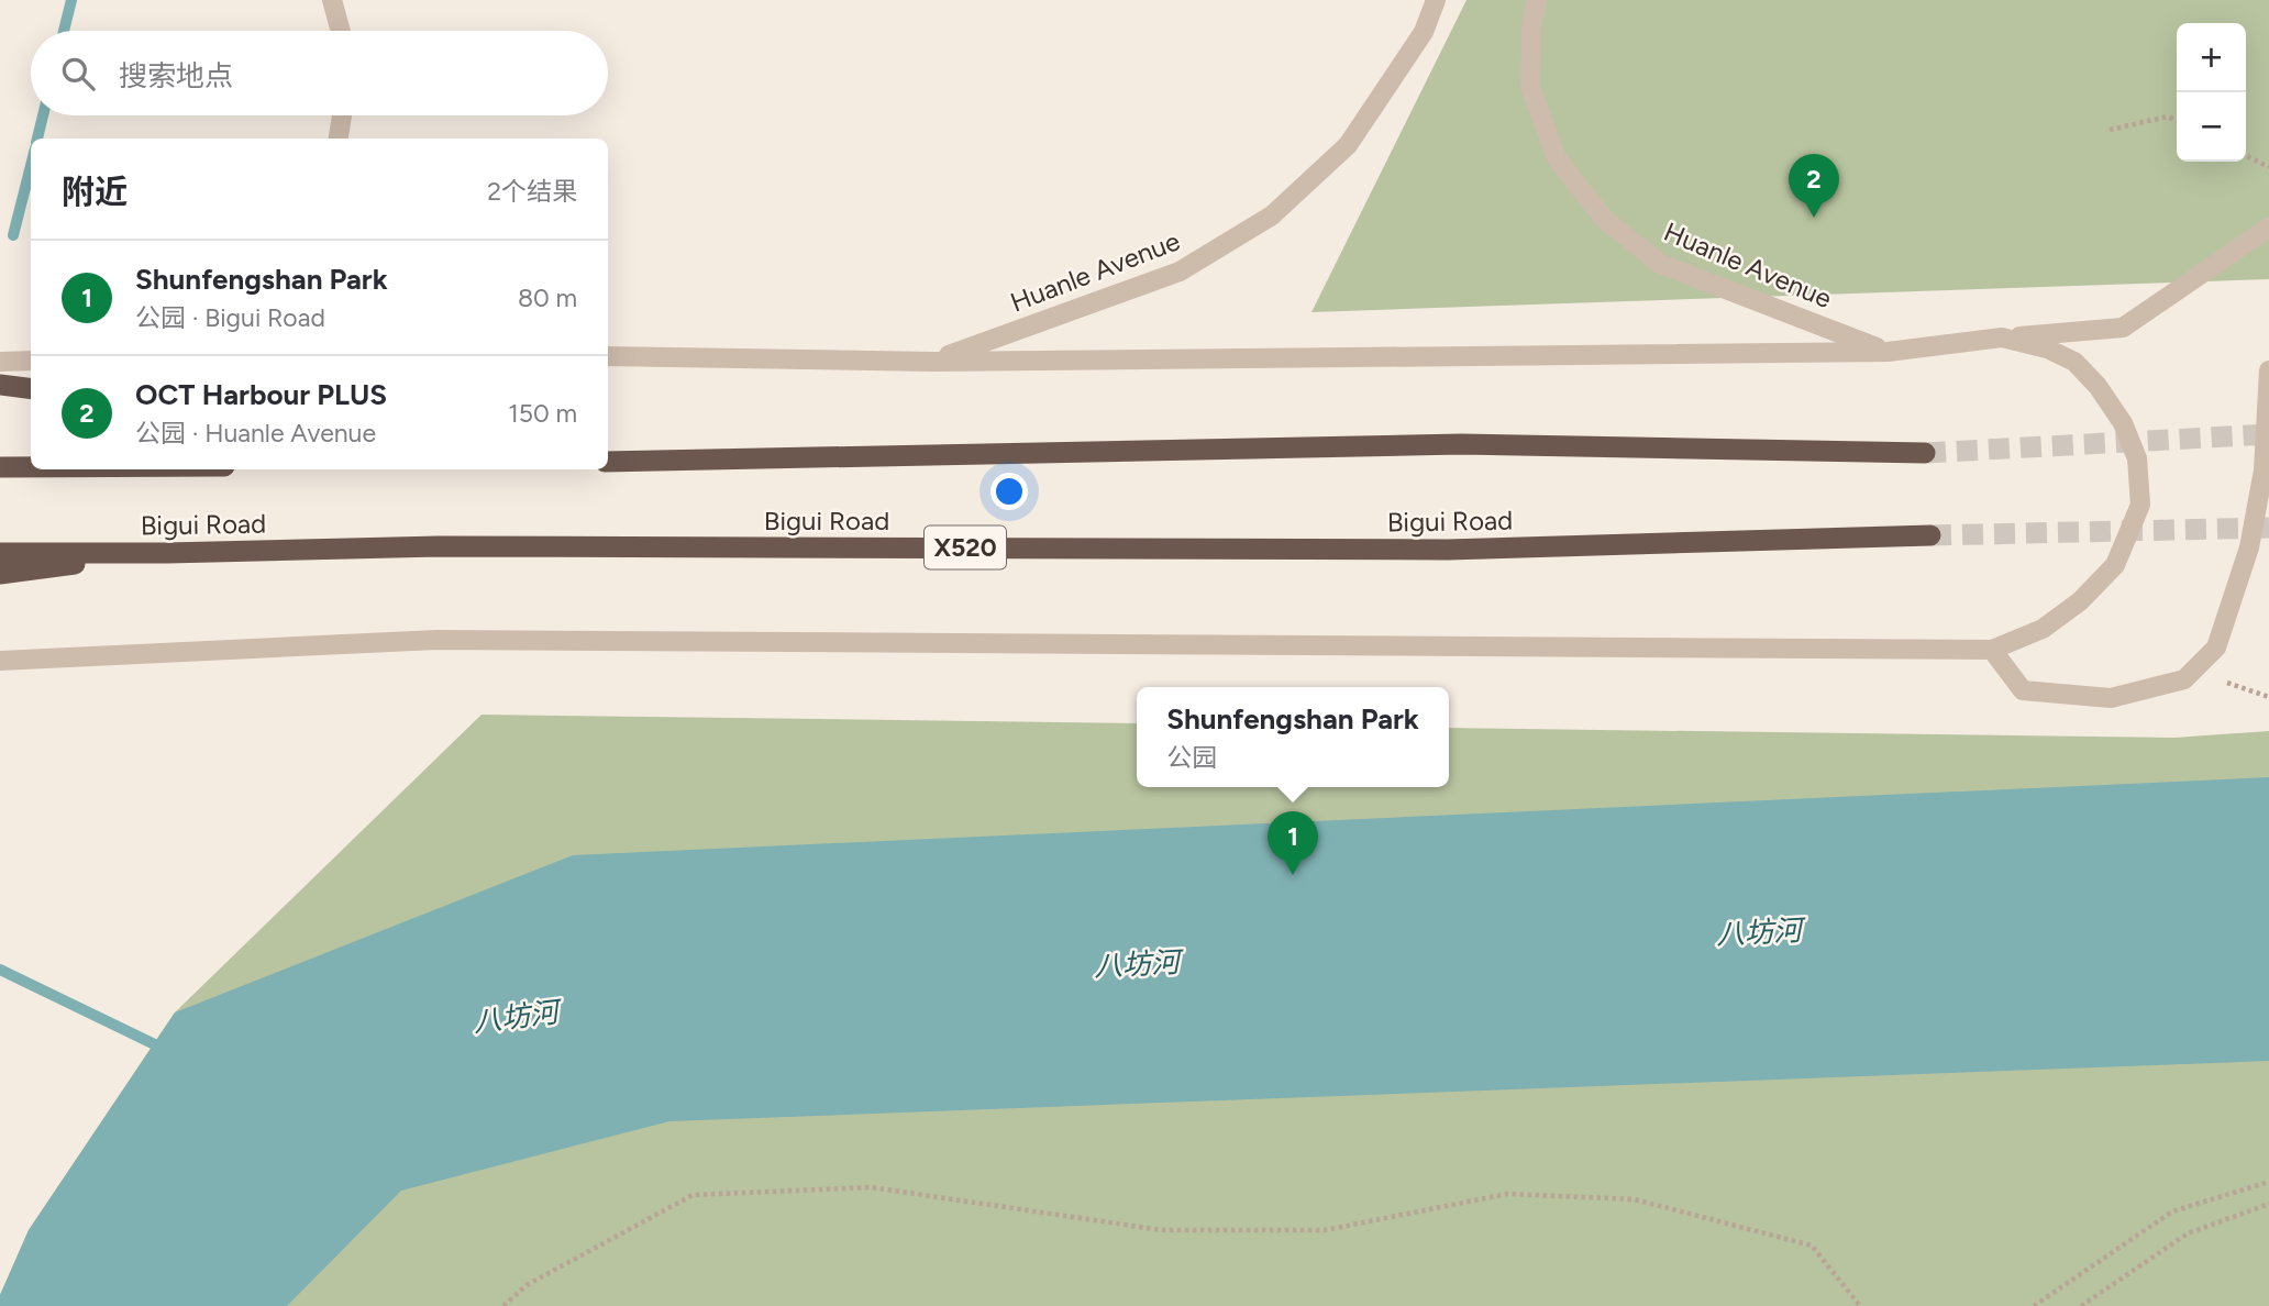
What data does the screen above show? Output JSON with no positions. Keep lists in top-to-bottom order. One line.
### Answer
{"streets":{"highway":["Bigui Road","X520"],"street":["Huanle Avenue"]},"water":["八坊河"],"page":{"map_buttons":["+","−"],"search":"搜索地点","heading":["附近","2个结果"],"pins":["2","1"],"list":[{"mark":"1","name":"Shunfengshan Park","note":"公园 · Bigui Road","value":"80 m"},{"mark":"2","name":"OCT Harbour PLUS","note":"公园 · Huanle Avenue","value":"150 m"}],"popup":["Shunfengshan Park","公园"]}}
